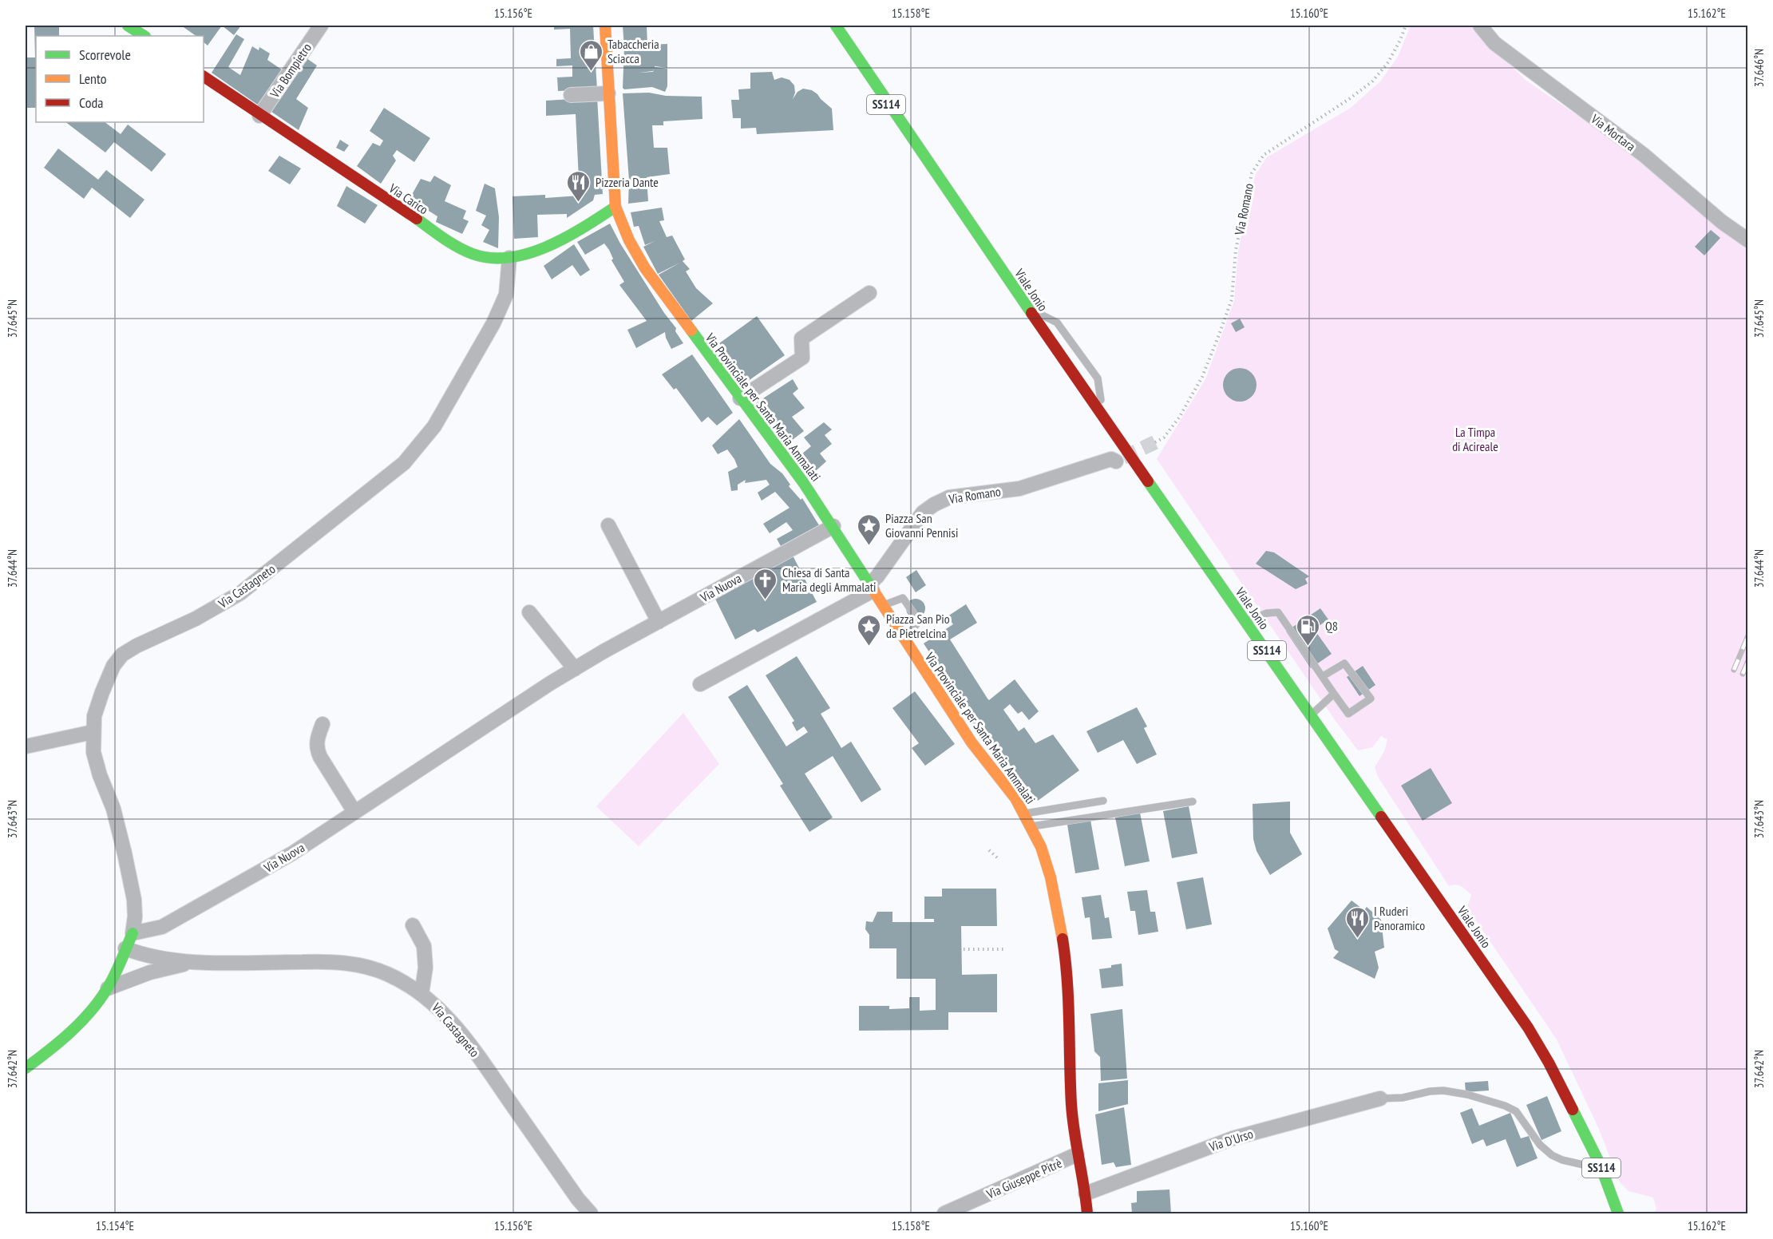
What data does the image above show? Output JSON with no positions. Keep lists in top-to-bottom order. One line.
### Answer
{"streets":{"street":["Via Bompietro","SS114","Via Mortara","Via Carico","Via Romano","Viale Jonio","Via Provinciale per Santa Maria Ammalati","Via Castagneto","Via Nuova","Via D'Urso","Via Giuseppe Pitrè"]},"crossings":[["Via Bompietro","Via Carico"],["Via Carico","Via Provinciale per Santa Maria Ammalati"],["Via Carico","Via Castagneto"],["Via Romano","Via Provinciale per Santa Maria Ammalati"],["Via Provinciale per Santa Maria Ammalati","Via Nuova"],["Via Provinciale per Santa Maria Ammalati","Via D'Urso"],["Via Provinciale per Santa Maria Ammalati","Via Giuseppe Pitrè"],["Via Castagneto","Via Nuova"]],"parks":["La Timpa di Acireale"],"places":{"shop":["Tabaccheria Sciacca"],"restaurant":["Pizzeria Dante","I Ruderi Panoramico"],"place":["Piazza San Giovanni Pennisi","Piazza San Pio da Pietrelcina"],"church":["Chiesa di Santa Maria degli Ammalati"],"fuel station":["Q8"]},"legend":["Scorrevole","Lento","Coda"],"coordinates":["15.156°E","15.158°E","15.160°E","15.162°E","37.646°N","37.645°N","37.644°N","37.643°N","37.642°N","15.154°E"]}
